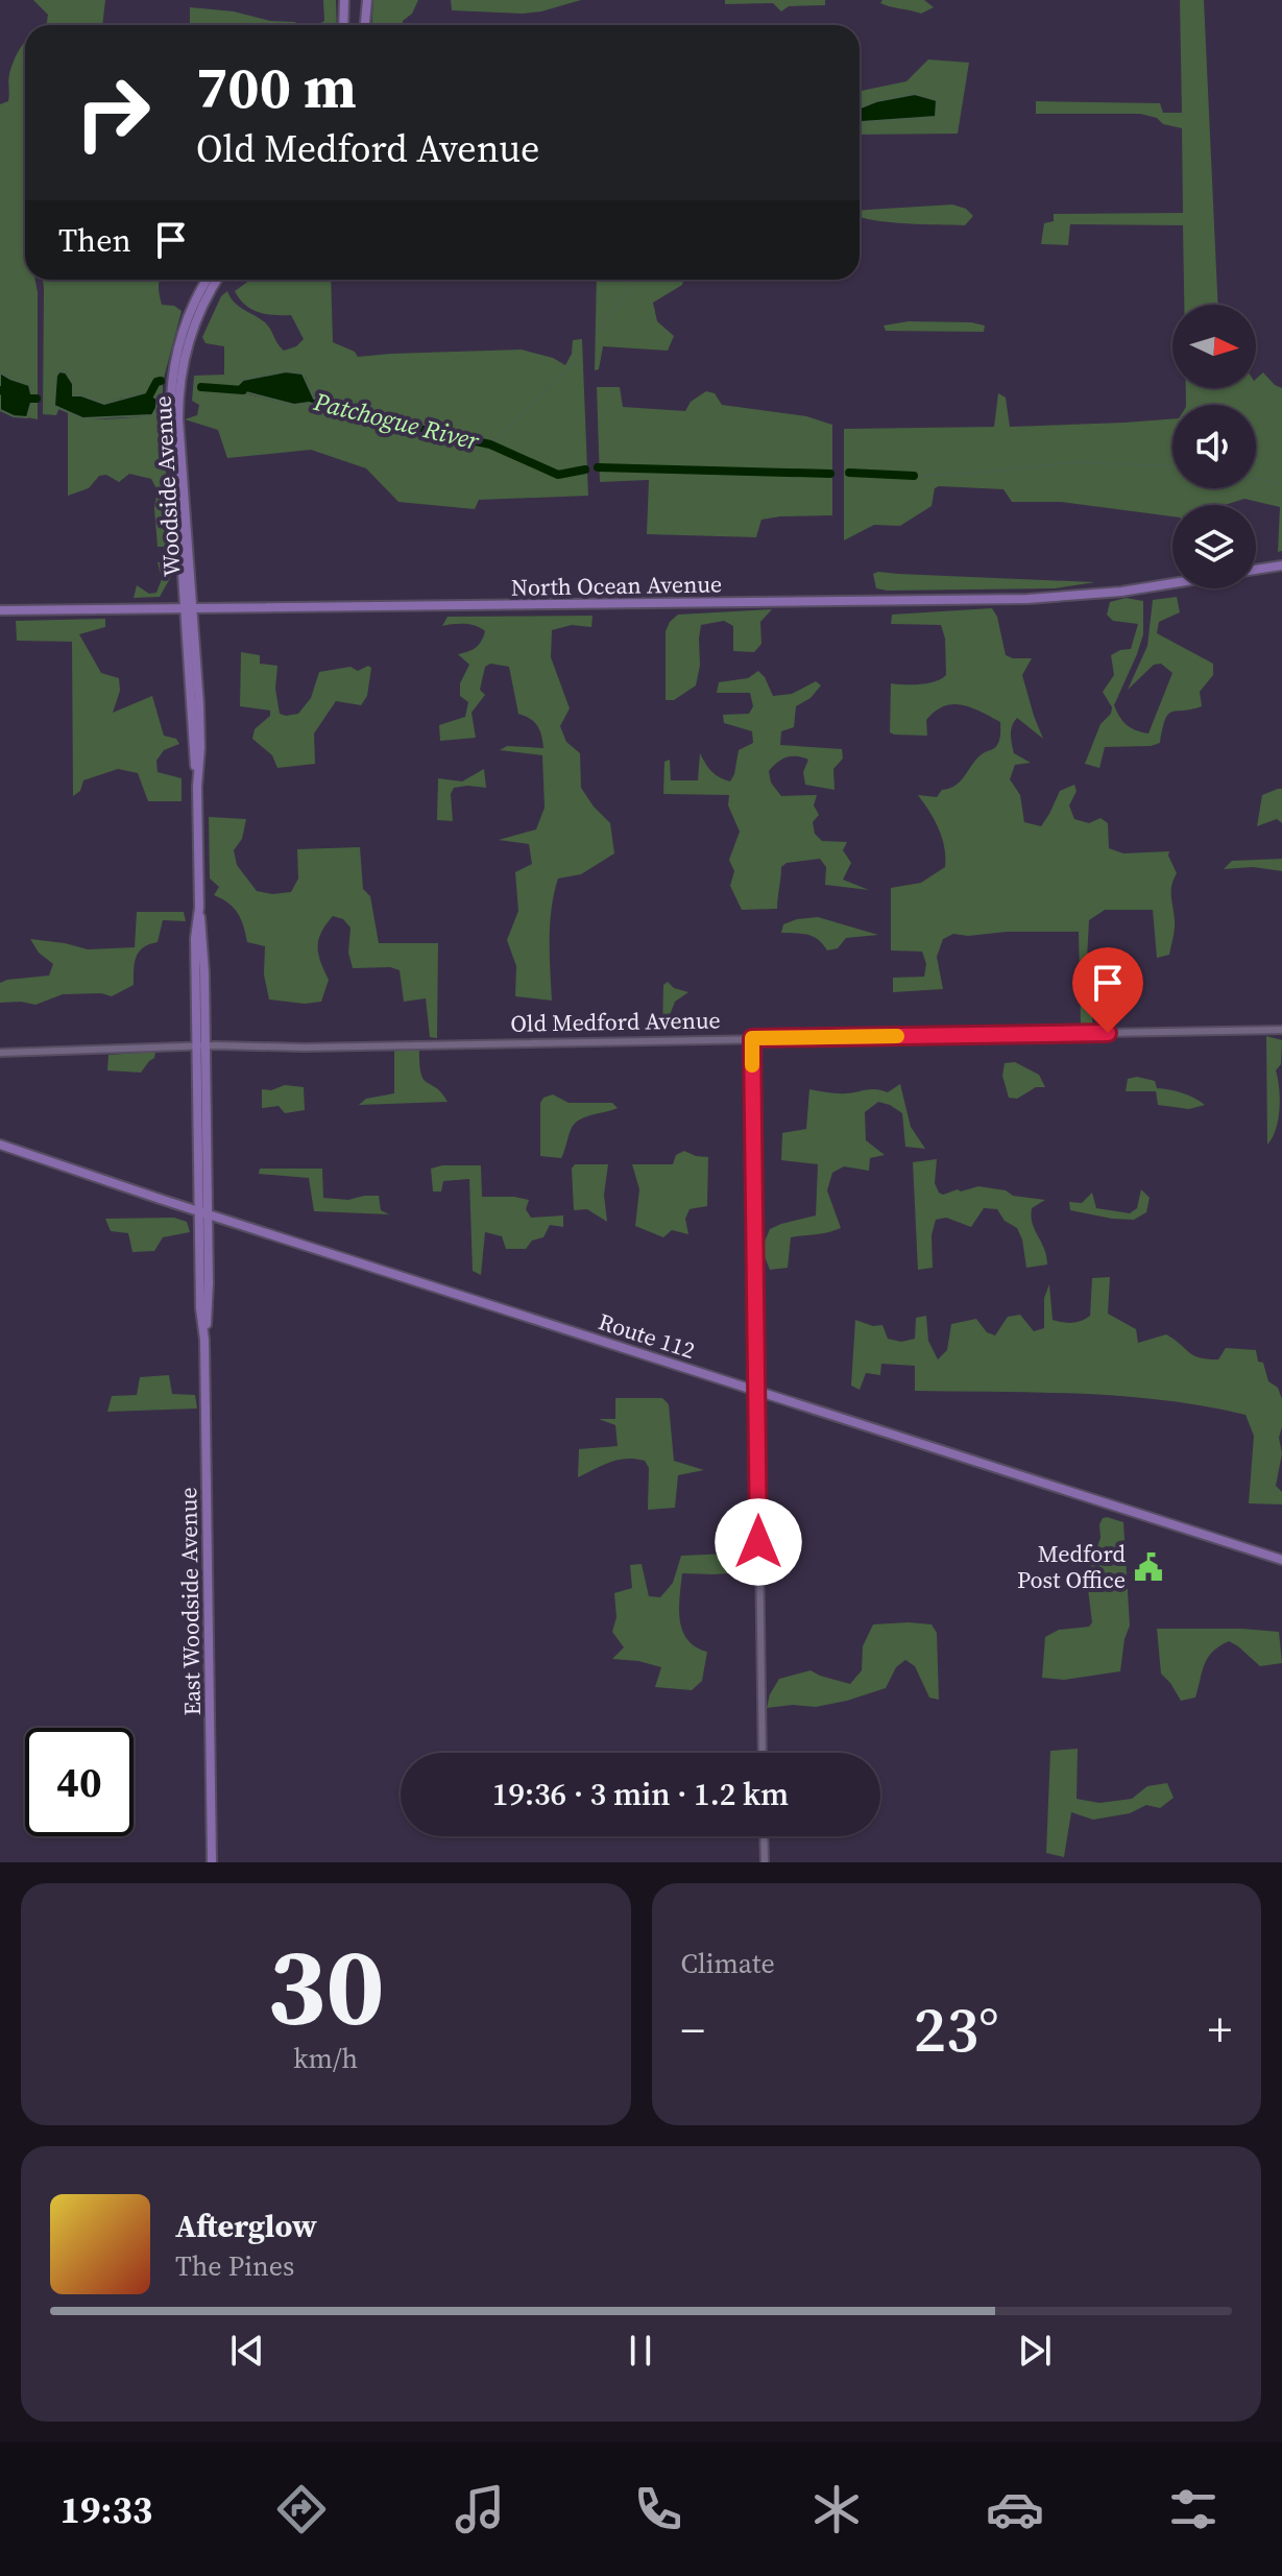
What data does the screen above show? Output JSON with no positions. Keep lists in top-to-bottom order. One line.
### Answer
{"streets":{"main road":["Woodside Avenue","North Ocean Avenue","Route 112","East Woodside Avenue"],"street":["Old Medford Avenue"]},"crossings":[["Woodside Avenue","North Ocean Avenue"],["Old Medford Avenue","East Woodside Avenue"],["Route 112","East Woodside Avenue"]],"water":["Patchogue River"],"places":{"public building":["Medford Post Office"]},"north":"right","page":{"turn":["700 m","Old Medford Avenue"],"then":"Then","limit":"40","trip":"19:36 · 3 min · 1.2 km","tile":[["30","km/h"],"Climate"],"heat":["−","23°","+"],"song":["Afterglow","The Pines"],"tabs":"19:33"}}
